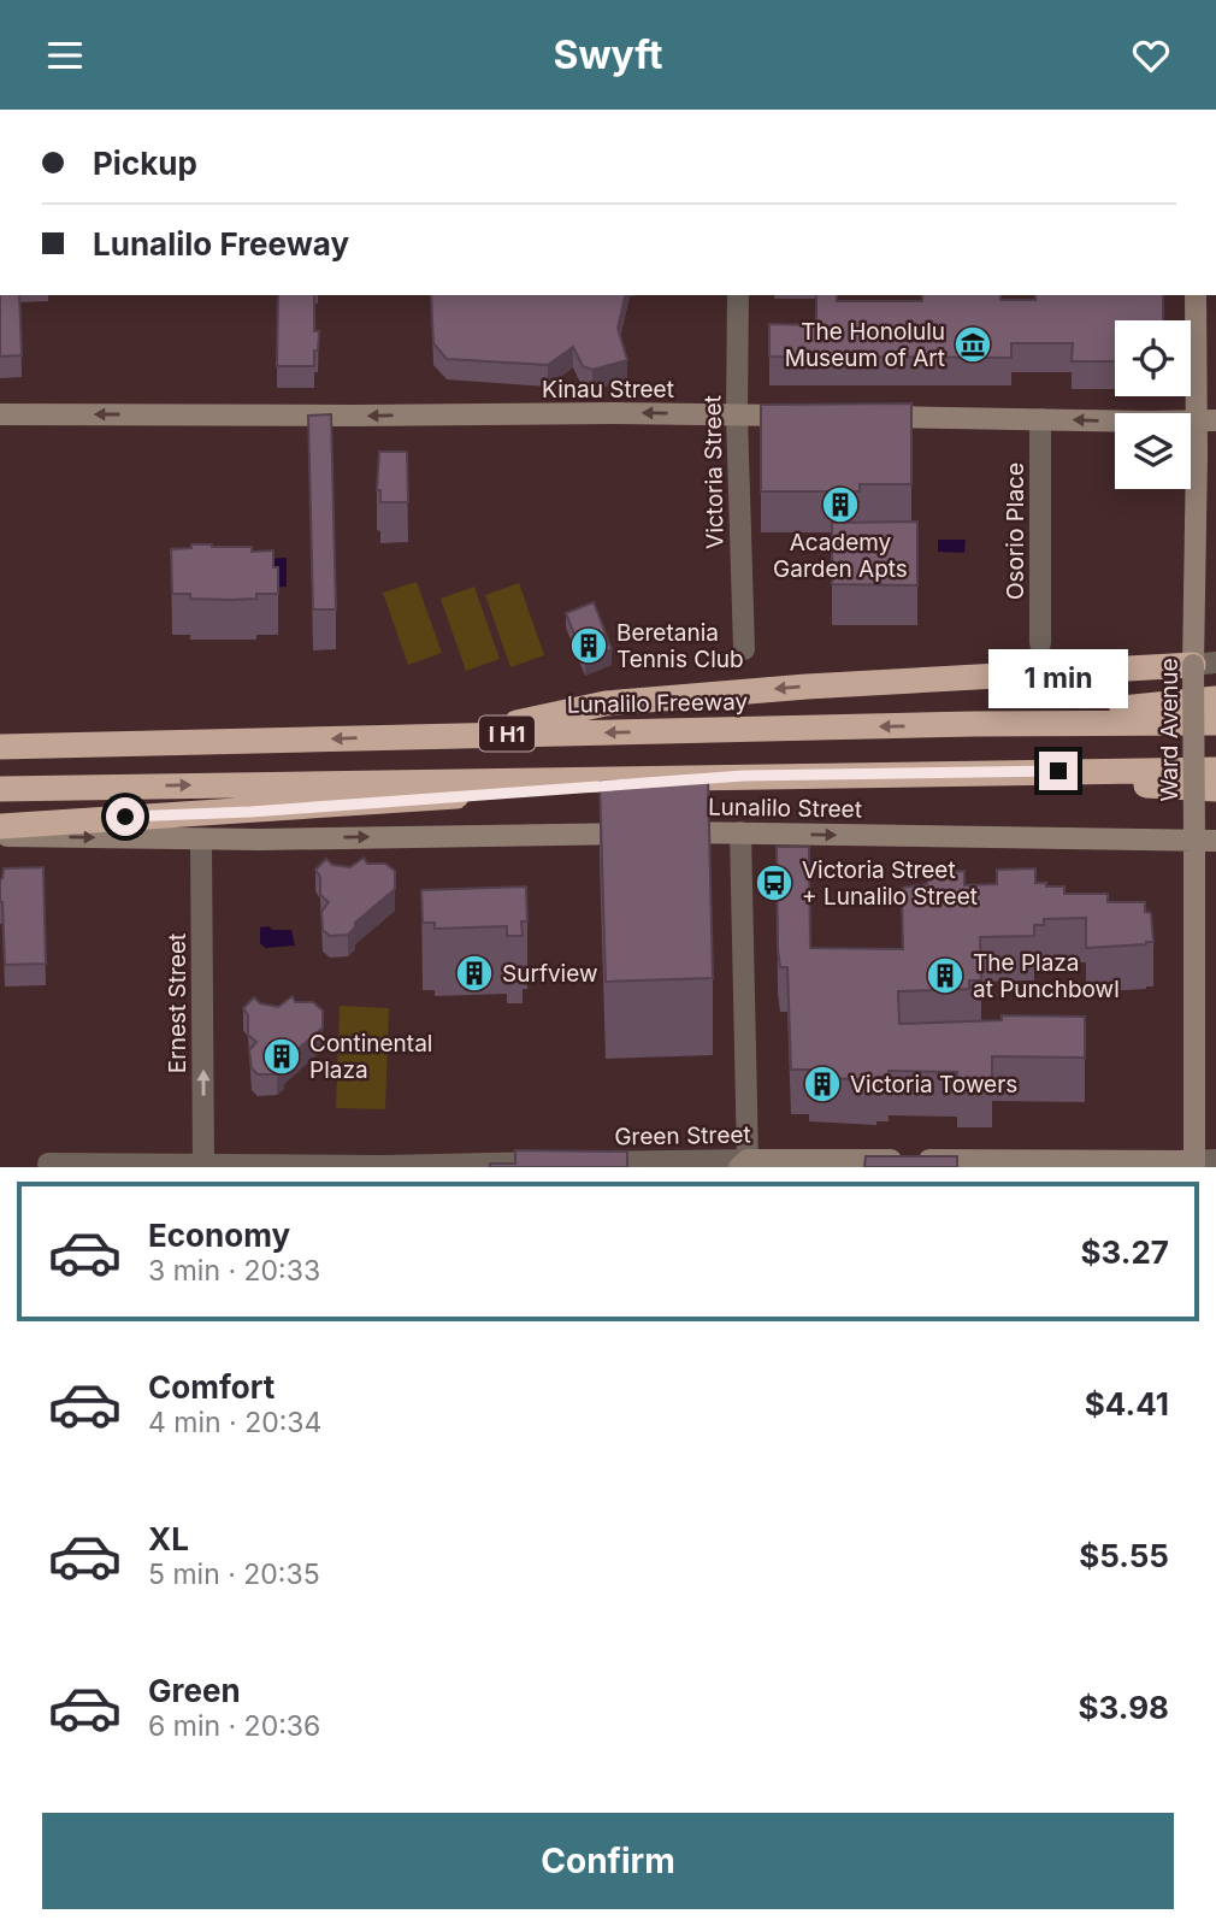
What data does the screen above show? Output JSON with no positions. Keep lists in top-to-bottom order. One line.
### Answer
{"streets":{"highway":["Lunalilo Freeway","I H1"],"main road":["Kinau Street","Ward Avenue","Lunalilo Street","Green Street"],"street":["Victoria Street","Osorio Place","Ernest Street"]},"crossings":[["Kinau Street","Victoria Street"],["Ward Avenue","Lunalilo Street"],["Ward Avenue","Green Street"],["Lunalilo Street","Ernest Street"],["Ernest Street","Green Street"]],"one_way":["Kinau Street","Lunalilo Street","Ernest Street"],"places":{"museum":["The Honolulu Museum of Art"],"building":["Academy Garden Apts","Beretania Tennis Club","Surfview","The Plaza at Punchbowl","Continental Plaza","Victoria Towers"],"bus stop":["Victoria Street + Lunalilo Street"]},"page":{"header":"Swyft","banner":["Pickup","Lunalilo Freeway"],"bubble":"1 min","list":[{"name":"Economy","note":"3 min · 20:33","value":"$3.27"},{"name":"Comfort","note":"4 min · 20:34","value":"$4.41"},{"name":"XL","note":"5 min · 20:35","value":"$5.55"},{"name":"Green","note":"6 min · 20:36","value":"$3.98"}],"buttons":"Confirm"}}
